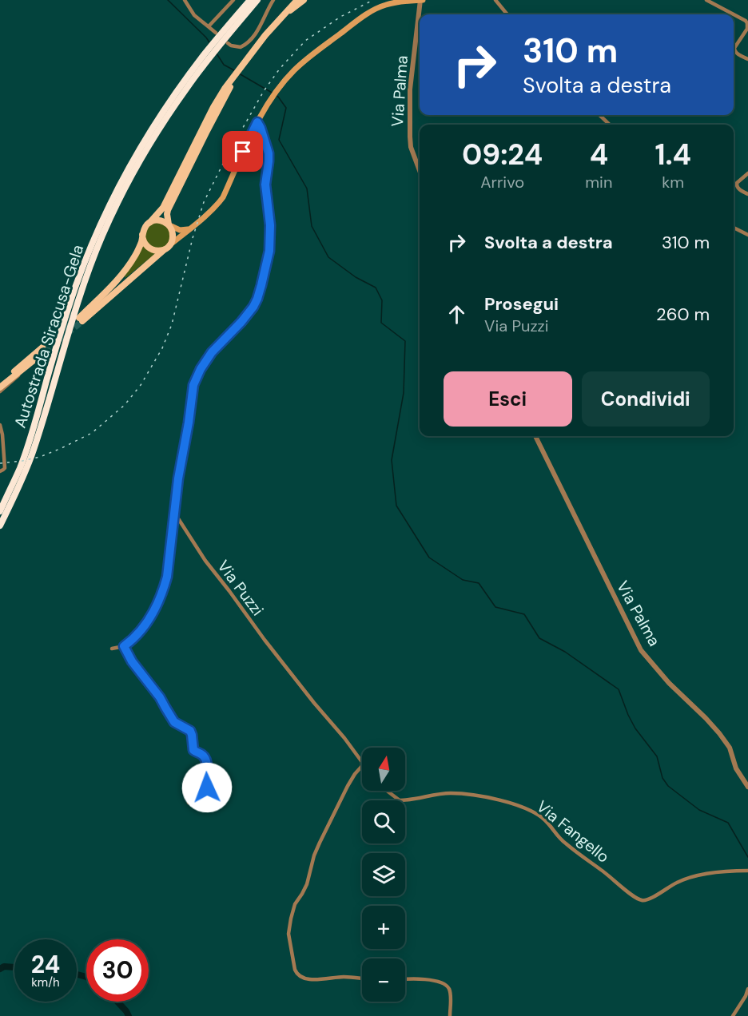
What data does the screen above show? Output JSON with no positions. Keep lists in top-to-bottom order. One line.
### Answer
{"streets":{"highway":["Autostrada Siracusa-Gela"],"street":["Via Palma","Via Puzzi","Via Fangello"]},"north":"top","page":{"turn":["310 m","Svolta a destra"],"eta":["09:24","Arrivo","4","min","1.4","km"],"list":[{"name":"Svolta a destra","value":"310 m"},{"name":"Prosegui","note":"Via Puzzi","value":"260 m"}],"buttons":["Esci","Condividi"],"map_buttons":["+","−"],"speed":"24 km/h","limit":"30"}}
